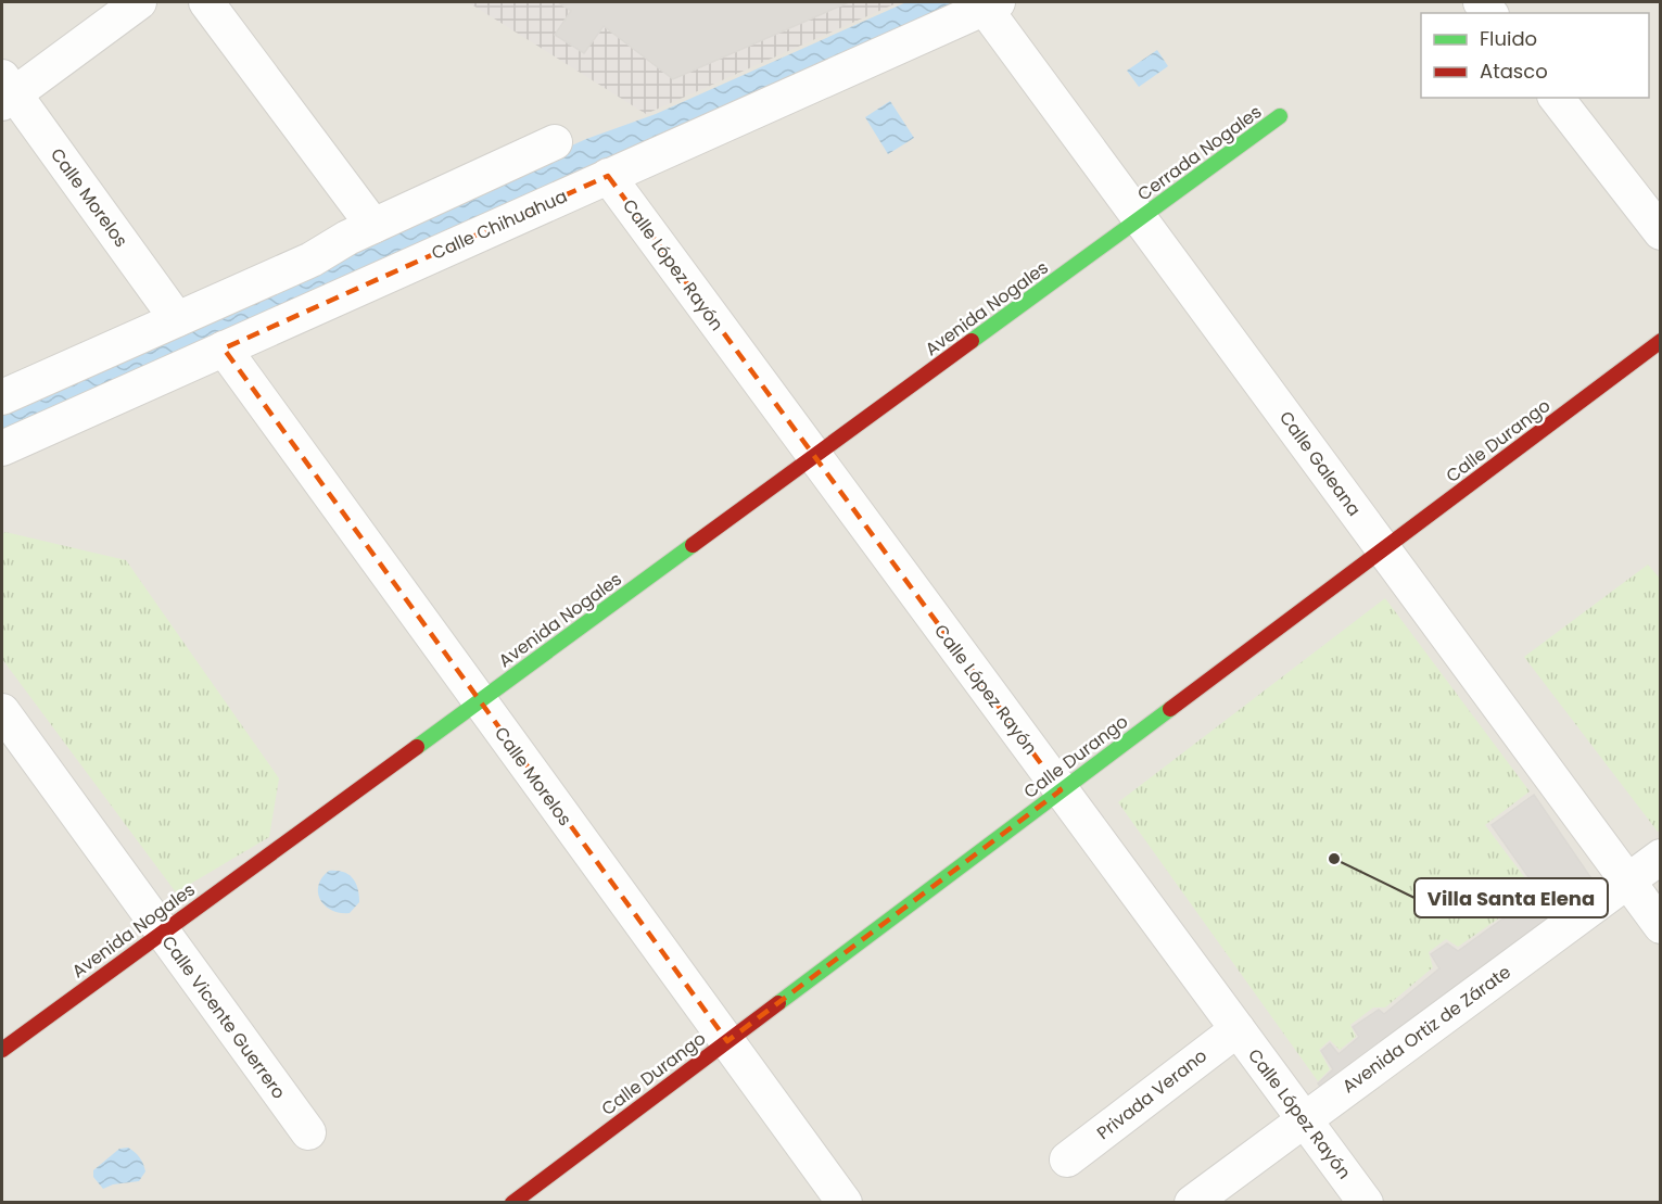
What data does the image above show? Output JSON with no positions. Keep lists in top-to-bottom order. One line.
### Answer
{"streets":{"street":["Cerrada Nogales","Calle Morelos","Calle Chihuahua","Calle López Rayón","Avenida Nogales","Calle Durango","Calle Galeana","Calle Vicente Guerrero","Avenida Ortiz de Zárate","Privada Verano"]},"crossings":[["Cerrada Nogales","Avenida Nogales"],["Cerrada Nogales","Calle Galeana"],["Calle Morelos","Calle Chihuahua"],["Calle Morelos","Avenida Nogales"],["Calle Morelos","Calle Durango"],["Calle Chihuahua","Calle López Rayón"],["Calle Chihuahua","Calle Galeana"],["Calle López Rayón","Avenida Nogales"],["Calle López Rayón","Calle Durango"],["Calle López Rayón","Avenida Ortiz de Zárate"],["Calle López Rayón","Privada Verano"],["Avenida Nogales","Calle Galeana"],["Avenida Nogales","Calle Vicente Guerrero"],["Calle Durango","Calle Galeana"],["Calle Galeana","Avenida Ortiz de Zárate"]],"places":["Villa Santa Elena"],"legend":["Fluido","Atasco"]}
